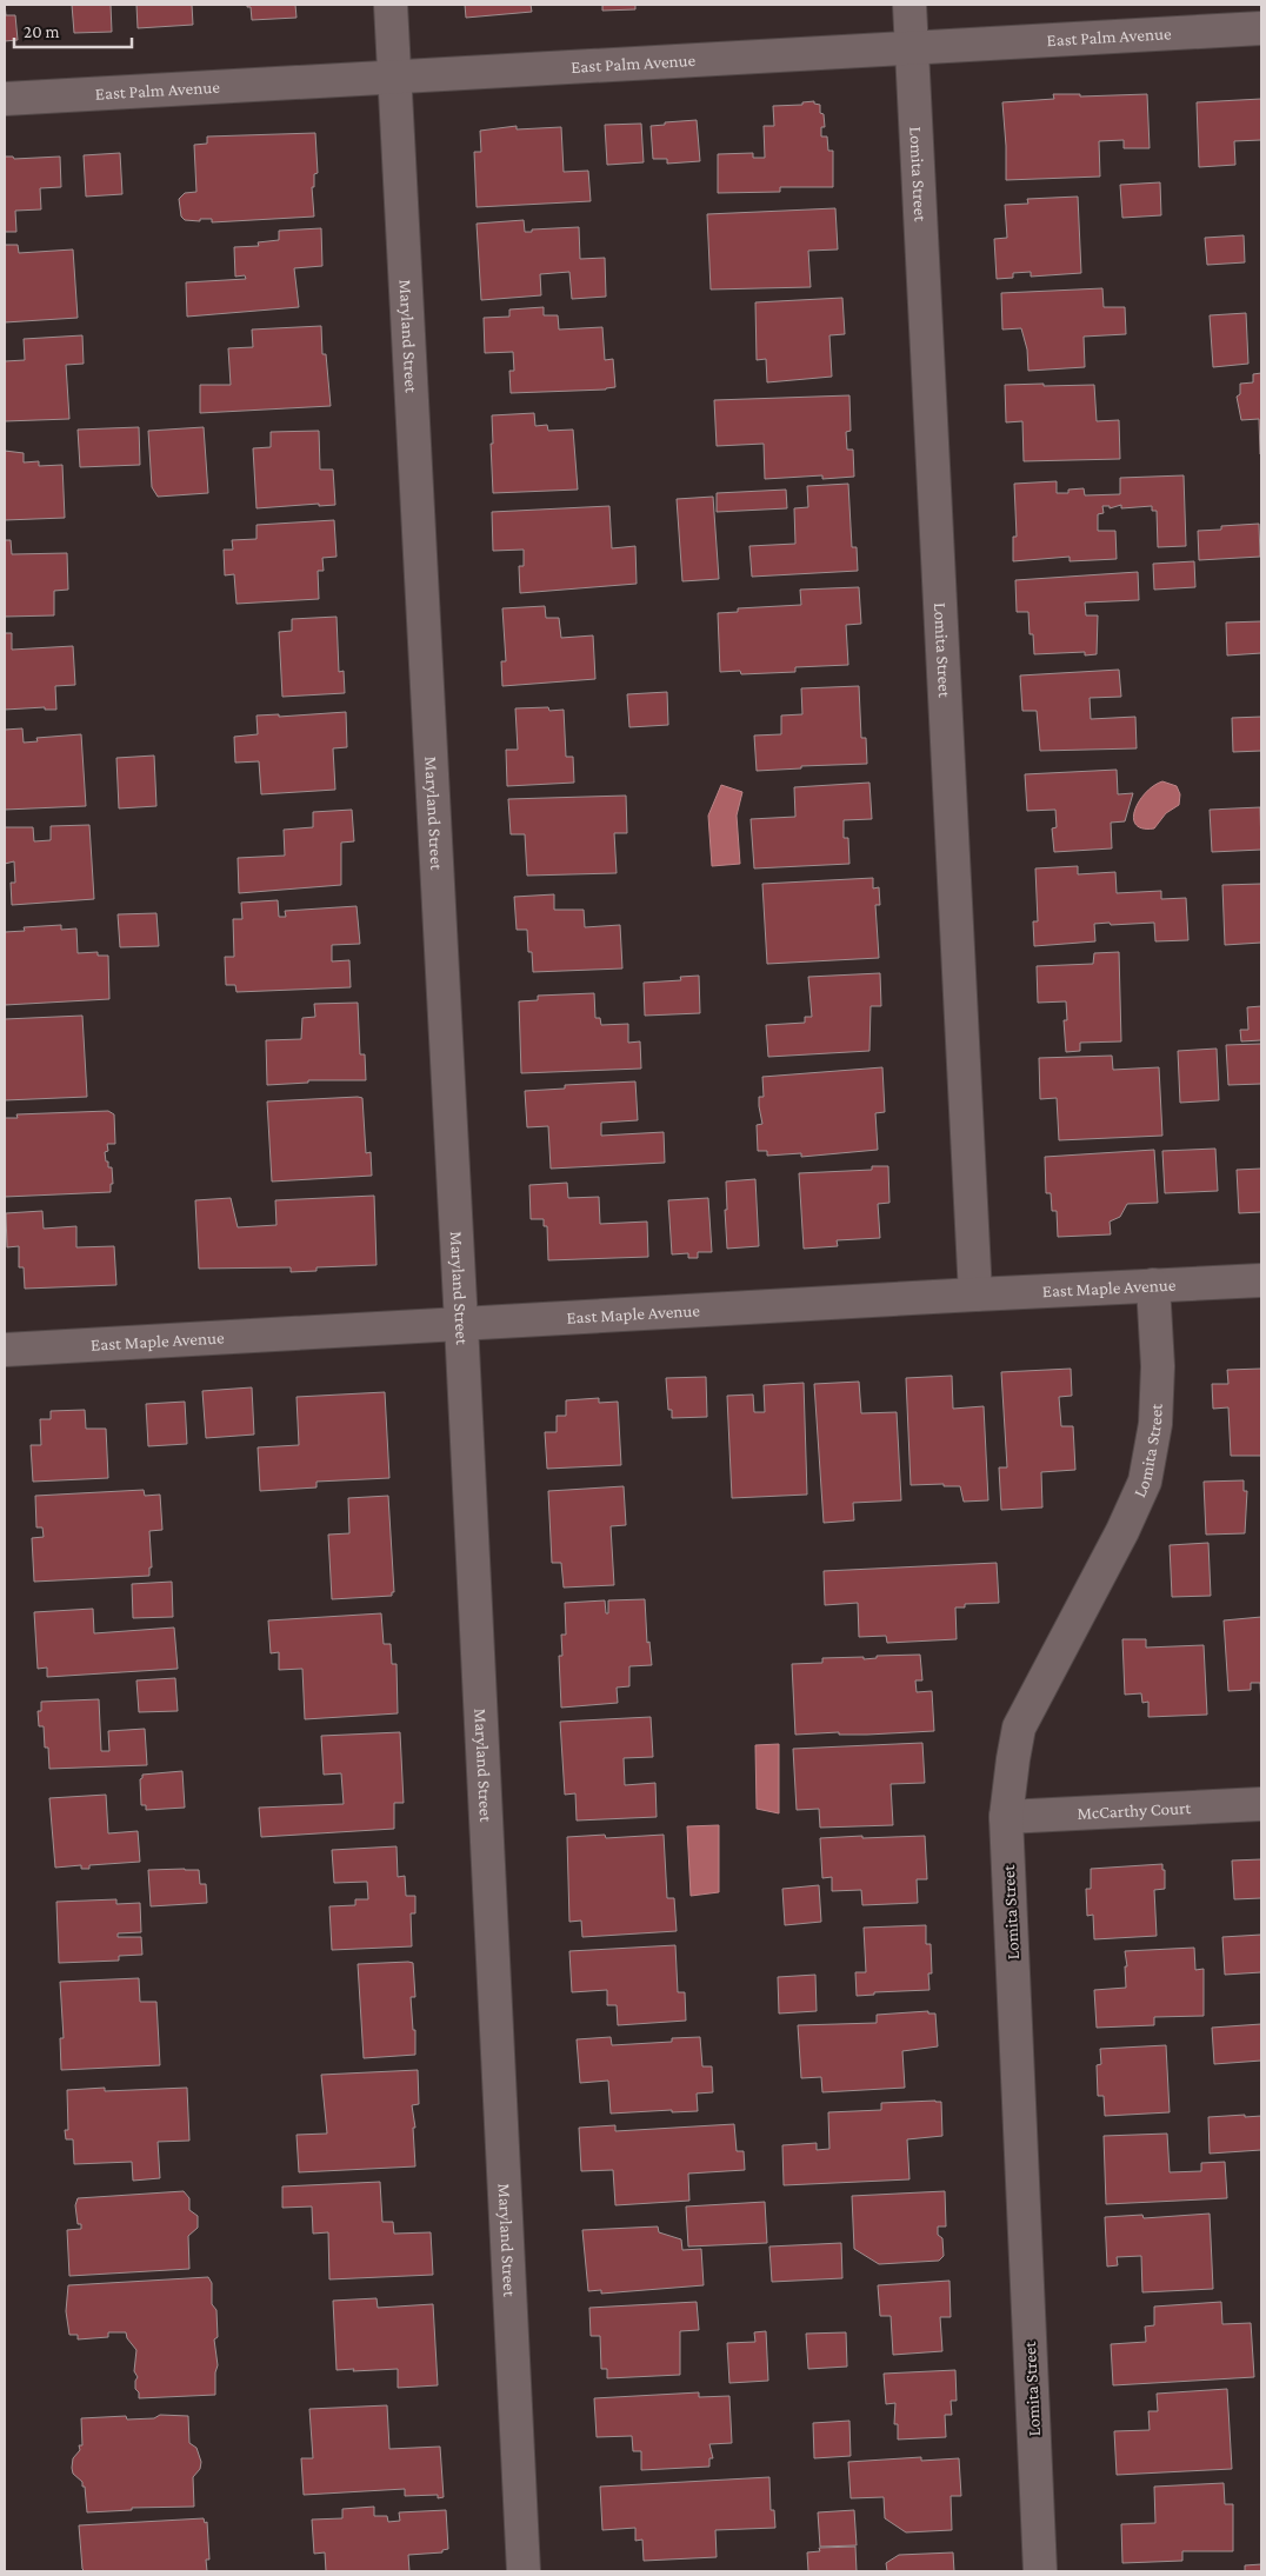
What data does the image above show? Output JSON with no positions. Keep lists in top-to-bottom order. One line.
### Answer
{"streets":{"street":["East Palm Avenue","Lomita Street","Maryland Street","East Maple Avenue","McCarthy Court"]},"crossings":[["East Palm Avenue","Lomita Street"],["East Palm Avenue","Maryland Street"],["Lomita Street","East Maple Avenue"],["Lomita Street","McCarthy Court"],["Maryland Street","East Maple Avenue"]],"scale_bar":"20 m"}
